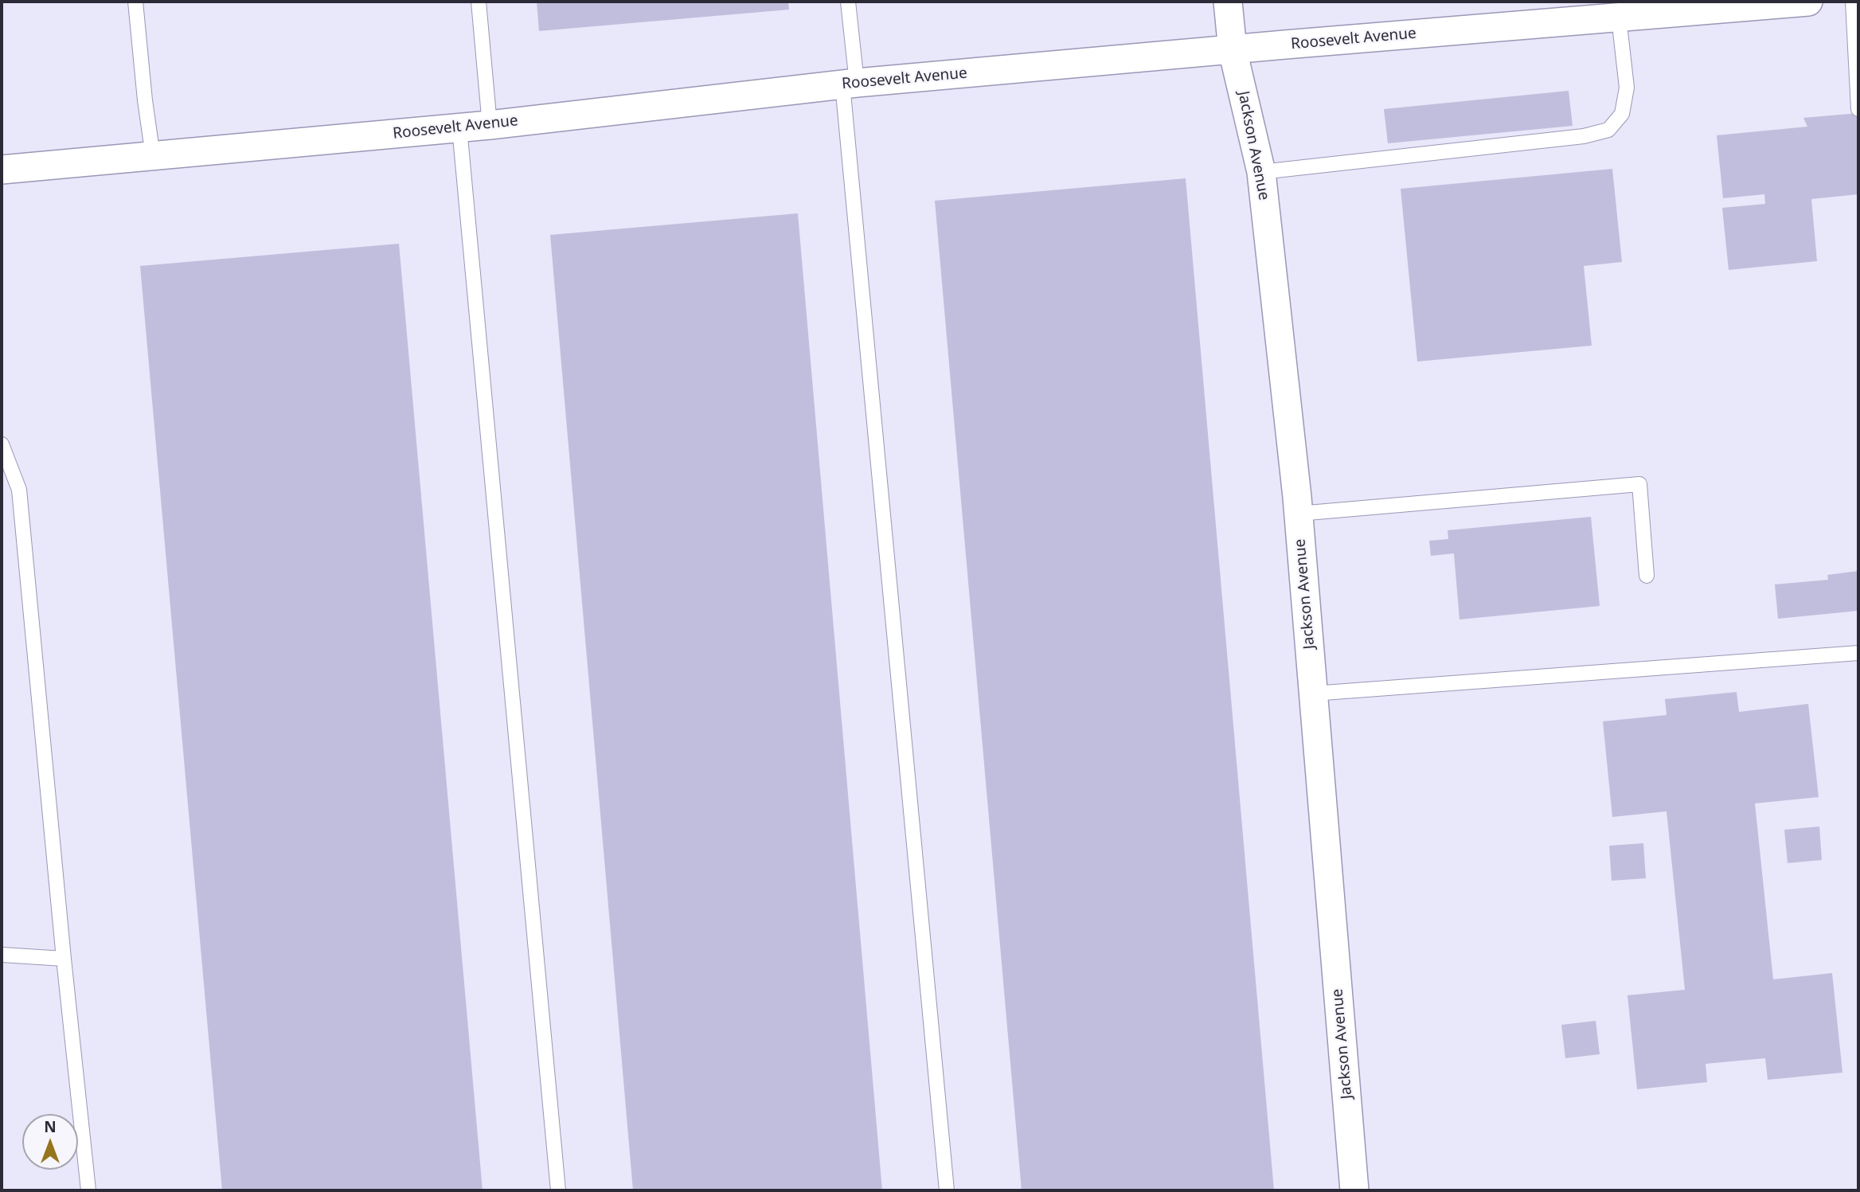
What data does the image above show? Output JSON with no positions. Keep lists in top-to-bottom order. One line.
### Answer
{"streets":{"street":["Roosevelt Avenue","Jackson Avenue"]},"crossings":[["Roosevelt Avenue","Jackson Avenue"]],"north":"top"}
